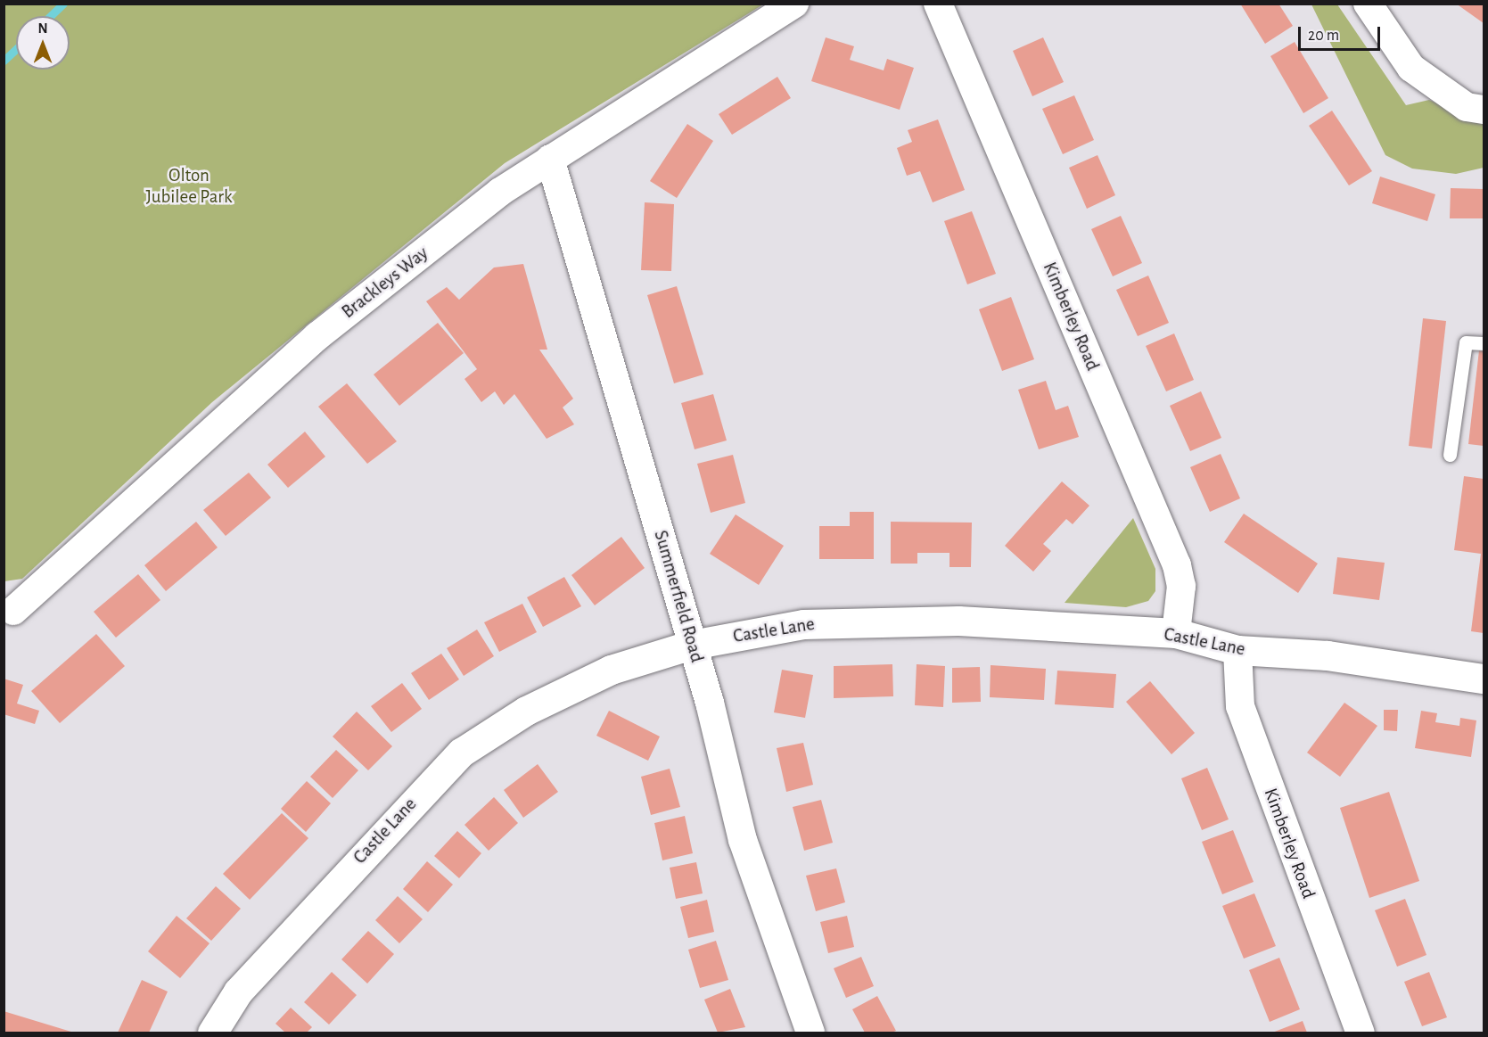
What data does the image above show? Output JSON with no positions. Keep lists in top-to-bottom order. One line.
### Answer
{"streets":{"street":["Brackleys Way","Kimberley Road","Summerfield Road","Castle Lane"]},"crossings":[["Brackleys Way","Summerfield Road"],["Kimberley Road","Castle Lane"],["Summerfield Road","Castle Lane"]],"parks":["Olton Jubilee Park"],"scale_bar":"20 m","north":"top"}
